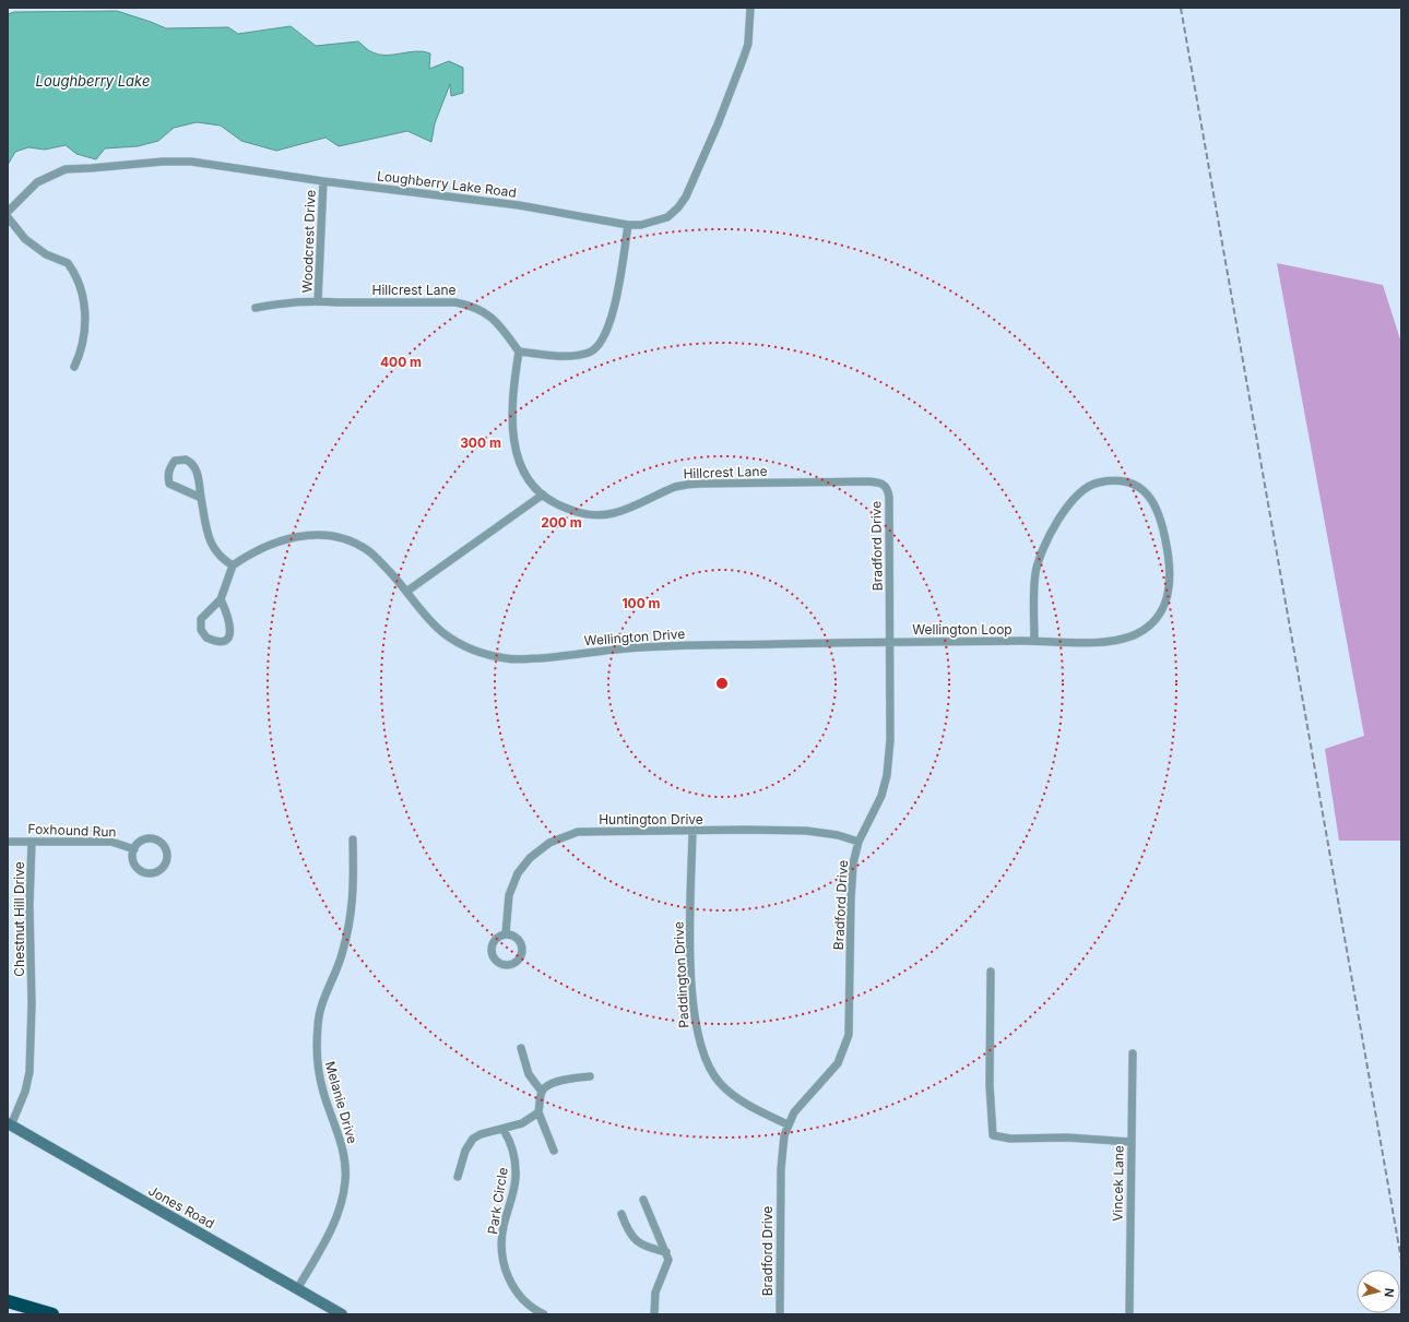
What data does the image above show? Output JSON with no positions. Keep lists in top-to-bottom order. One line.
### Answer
{"streets":{"street":["Loughberry Lake Road","Woodcrest Drive","Hillcrest Lane","Bradford Drive","Wellington Loop","Wellington Drive","Huntington Drive","Foxhound Run","Chestnut Hill Drive","Paddington Drive","Melanie Drive","Vincek Lane","Park Circle","Jones Road"]},"crossings":[["Loughberry Lake Road","Woodcrest Drive"],["Woodcrest Drive","Hillcrest Lane"],["Hillcrest Lane","Bradford Drive"],["Bradford Drive","Wellington Loop"],["Bradford Drive","Wellington Drive"],["Bradford Drive","Huntington Drive"],["Bradford Drive","Paddington Drive"],["Wellington Loop","Wellington Drive"],["Huntington Drive","Paddington Drive"],["Foxhound Run","Chestnut Hill Drive"],["Chestnut Hill Drive","Jones Road"],["Melanie Drive","Jones Road"]],"water":["Loughberry Lake"],"north":"right","rings":["400 m","300 m","200 m","100 m"]}
